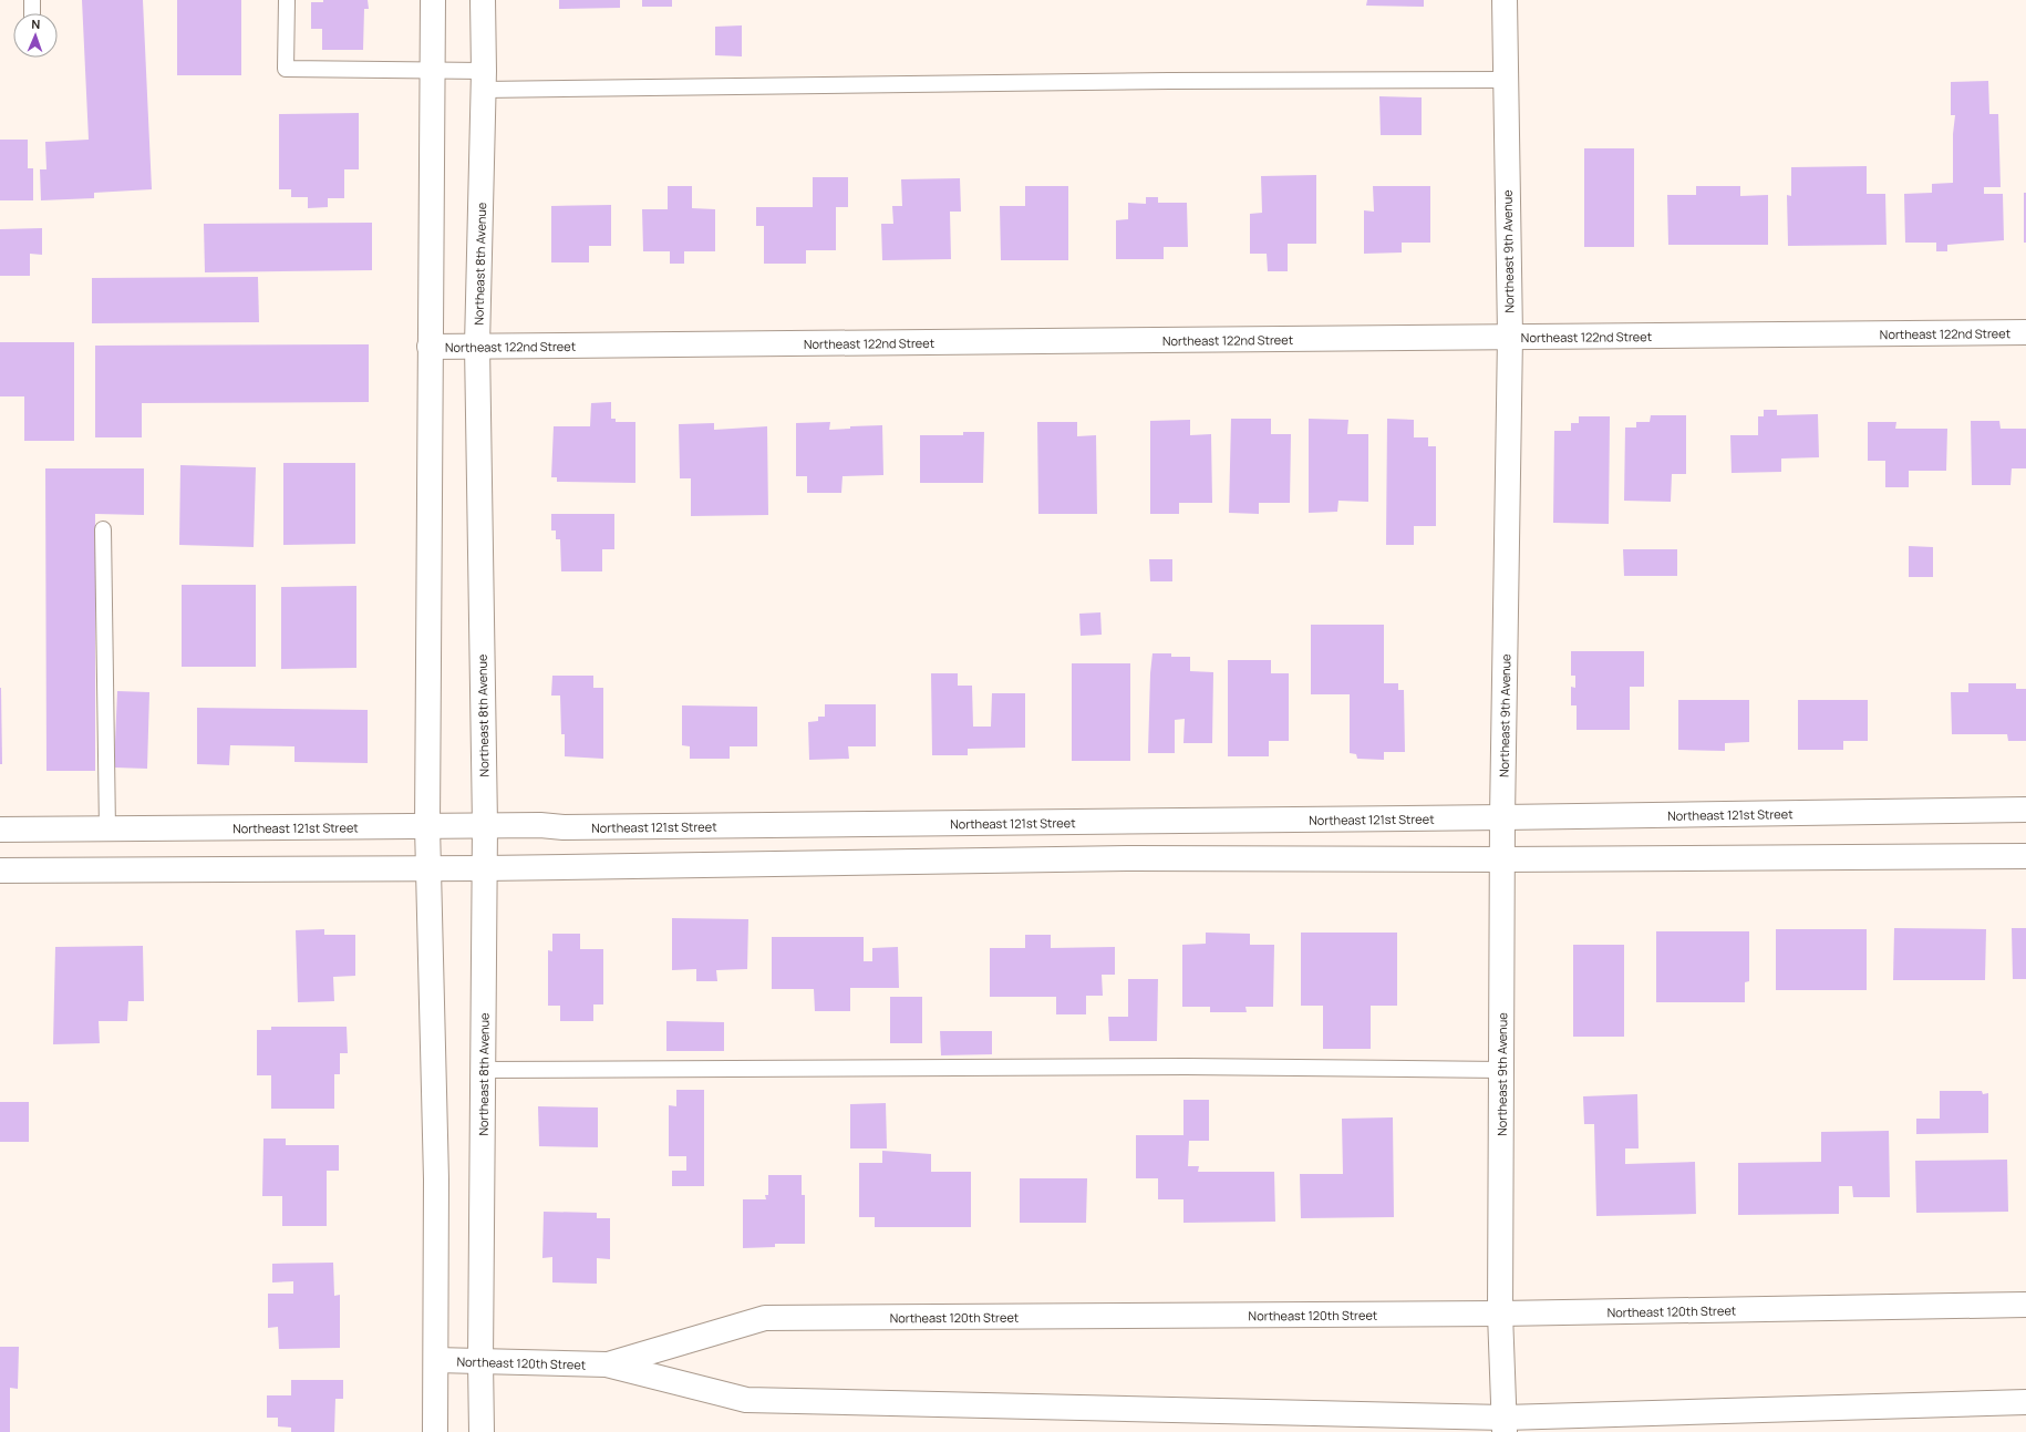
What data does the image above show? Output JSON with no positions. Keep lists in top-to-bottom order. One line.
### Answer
{"streets":{"street":["Northeast 9th Avenue","Northeast 8th Avenue","Northeast 122nd Street","Northeast 121st Street","Northeast 120th Street"]},"crossings":[["Northeast 9th Avenue","Northeast 122nd Street"],["Northeast 9th Avenue","Northeast 121st Street"],["Northeast 9th Avenue","Northeast 120th Street"],["Northeast 8th Avenue","Northeast 122nd Street"],["Northeast 8th Avenue","Northeast 121st Street"],["Northeast 8th Avenue","Northeast 120th Street"]],"north":"top"}
